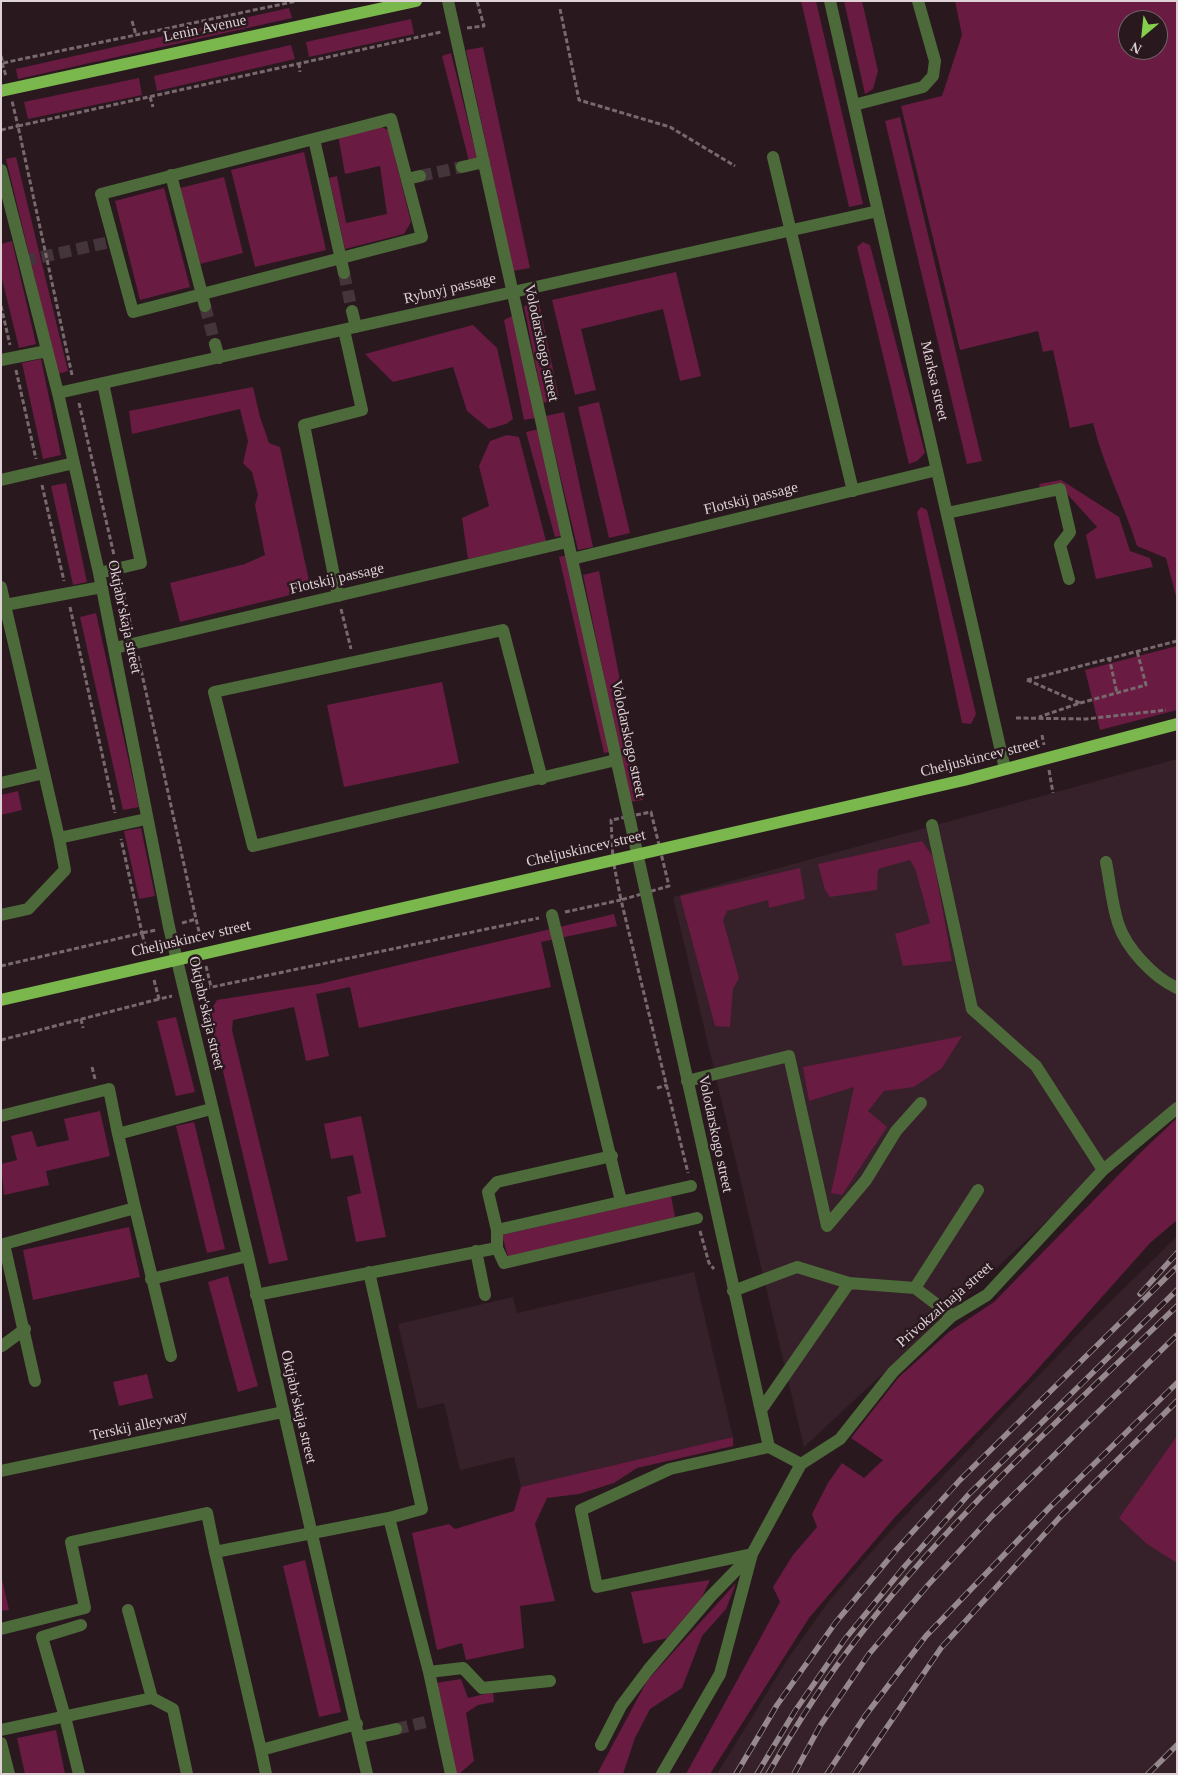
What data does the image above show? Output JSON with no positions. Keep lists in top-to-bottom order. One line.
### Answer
{"streets":{"main road":["Lenin Avenue","Cheljuskincev street"],"street":["Rybnyj passage","Volodarskogo street","Marksa street","Flotskij passage","Oktjabr'skaja street","Privokzal'naja street","Terskij alleyway"]},"crossings":[["Rybnyj passage","Volodarskogo street"],["Rybnyj passage","Marksa street"],["Rybnyj passage","Oktjabr'skaja street"],["Volodarskogo street","Flotskij passage"],["Volodarskogo street","Cheljuskincev street"],["Marksa street","Flotskij passage"],["Marksa street","Cheljuskincev street"],["Flotskij passage","Oktjabr'skaja street"],["Oktjabr'skaja street","Cheljuskincev street"],["Oktjabr'skaja street","Terskij alleyway"]],"north":"bottom left"}
